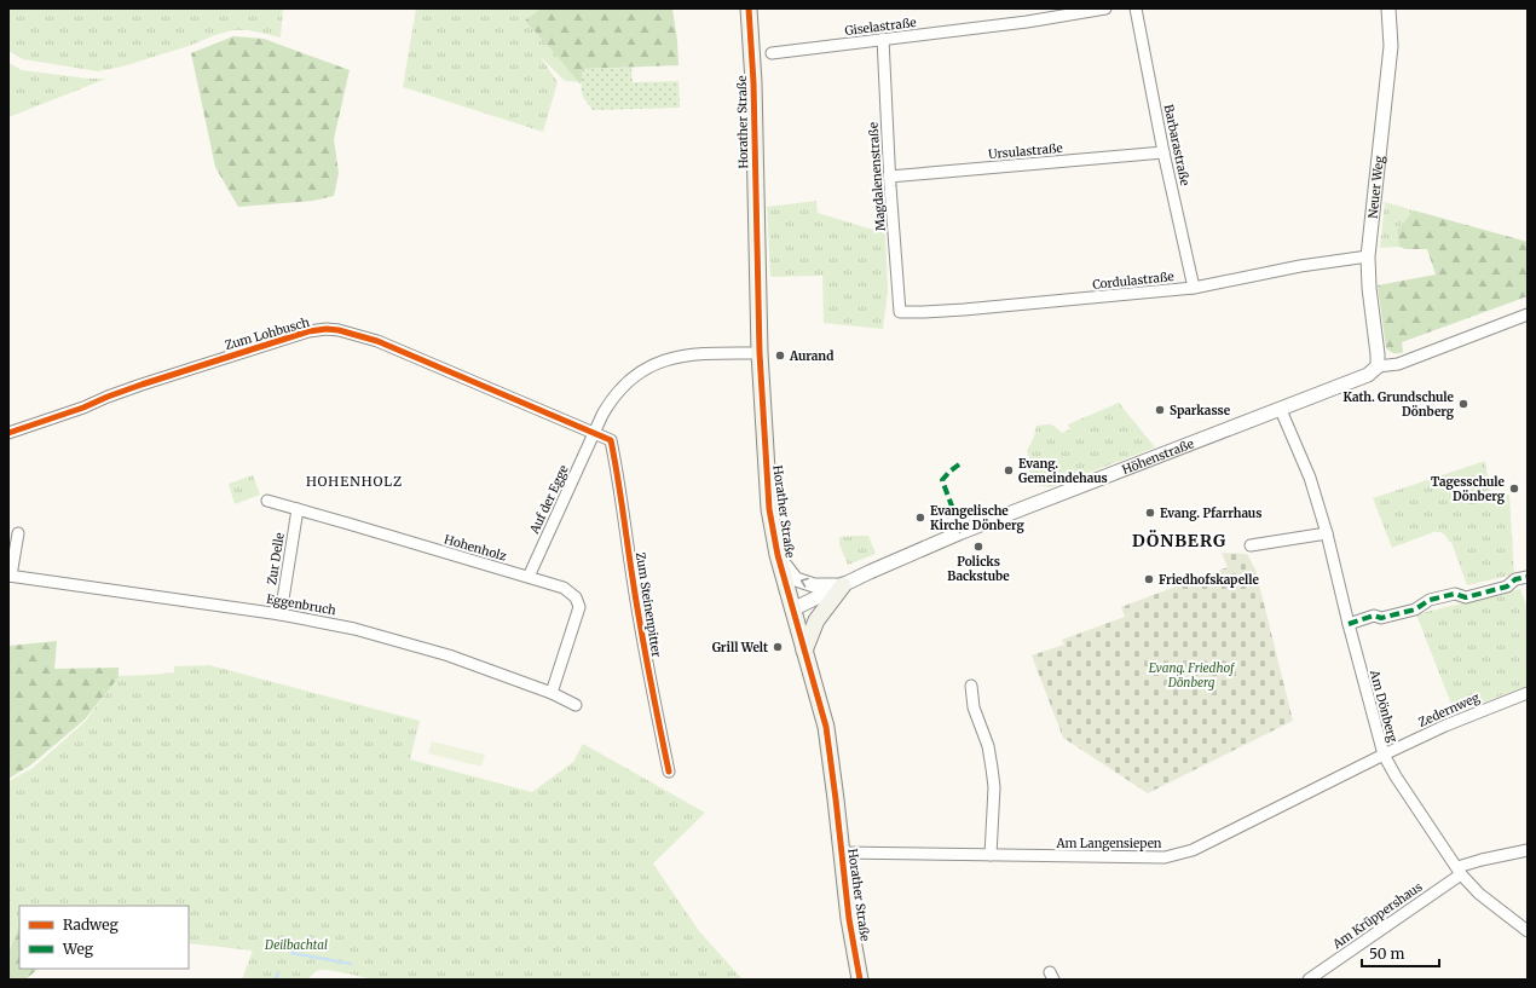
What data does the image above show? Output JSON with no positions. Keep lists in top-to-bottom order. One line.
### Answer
{"streets":{"main road":["Horather Straße"],"street":["Giselastraße","Barbarastraße","Ursulastraße","Magdalenenstraße","Neuer Weg","Cordulastraße","Zum Lohbusch","Höhenstraße","Auf der Egge","Hohenholz","Zur Delle","Eggenbruch","Zum Steinenpitter","Am Dönberg","Zedernweg","Am Langensiepen","Am Krüppershaus"]},"crossings":[["Giselastraße","Magdalenenstraße"],["Horather Straße","Höhenstraße"],["Horather Straße","Auf der Egge"],["Horather Straße","Am Langensiepen"],["Barbarastraße","Ursulastraße"],["Barbarastraße","Cordulastraße"],["Ursulastraße","Magdalenenstraße"],["Magdalenenstraße","Cordulastraße"],["Neuer Weg","Cordulastraße"],["Neuer Weg","Höhenstraße"],["Zum Lohbusch","Auf der Egge"],["Zum Lohbusch","Zum Steinenpitter"],["Höhenstraße","Am Dönberg"],["Auf der Egge","Hohenholz"],["Hohenholz","Zur Delle"],["Hohenholz","Eggenbruch"],["Zur Delle","Eggenbruch"],["Am Dönberg","Zedernweg"],["Am Dönberg","Am Langensiepen"],["Am Dönberg","Am Krüppershaus"],["Zedernweg","Am Langensiepen"]],"districts":["HOHENHOLZ","DÖNBERG"],"parks":["Evang. Friedhof Dönberg","Deilbachtal"],"places":["Aurand","Kath. Grundschule Dönberg","Sparkasse","Evang. Gemeindehaus","Tagesschule Dönberg","Evang. Pfarrhaus","Evangelische Kirche Dönberg","Policks Backstube","Friedhofskapelle","Grill Welt"],"legend":["Radweg","Weg"],"scale_bar":"50 m"}
